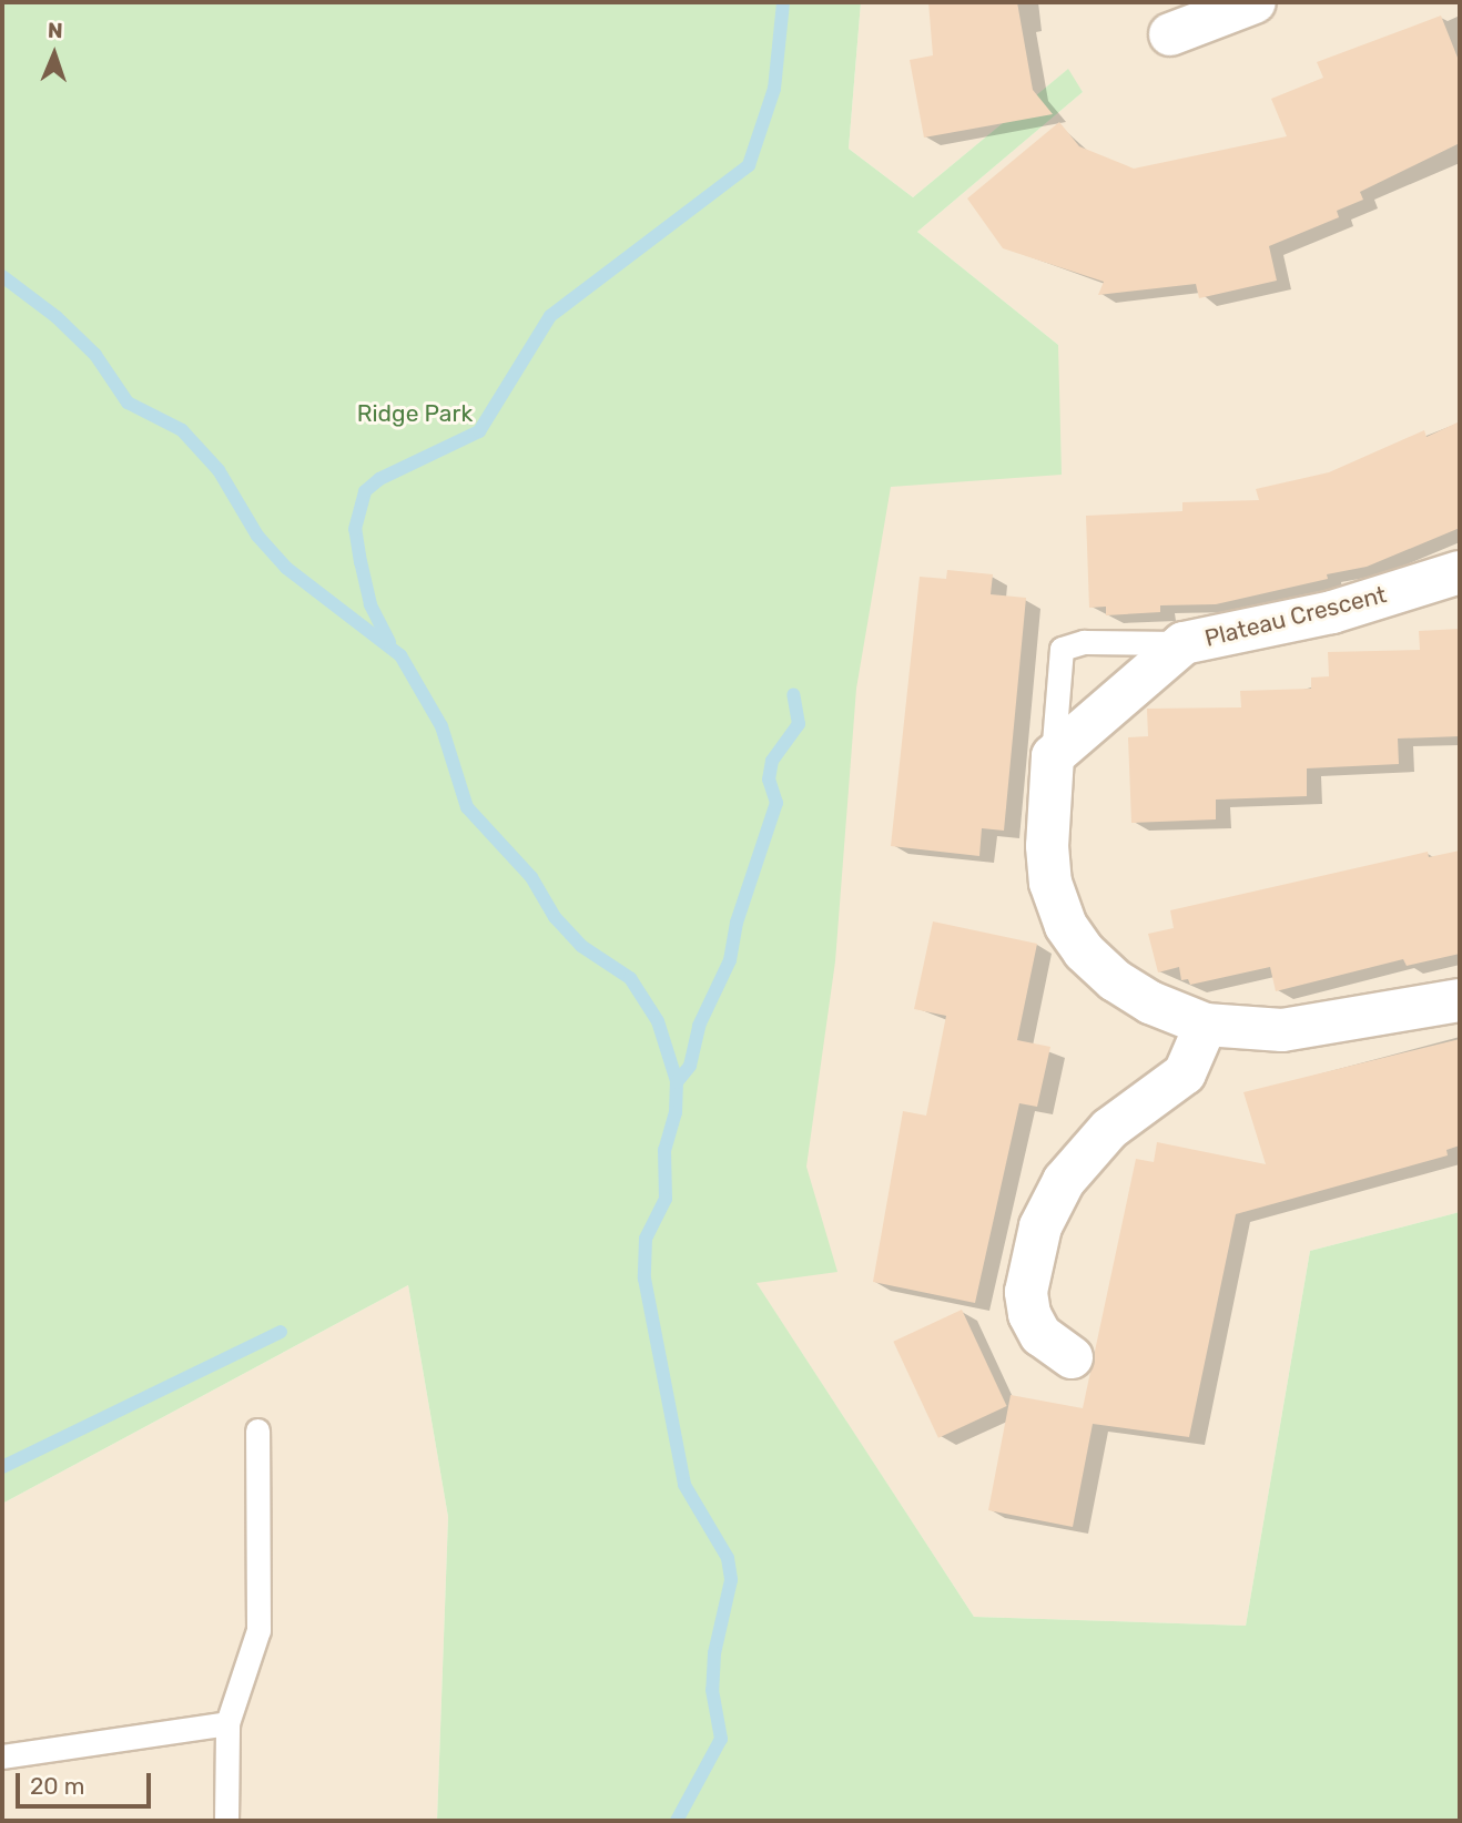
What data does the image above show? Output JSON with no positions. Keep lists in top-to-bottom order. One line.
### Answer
{"streets":{"street":["Plateau Crescent"]},"parks":["Ridge Park"],"scale_bar":"20 m","north":"top"}
